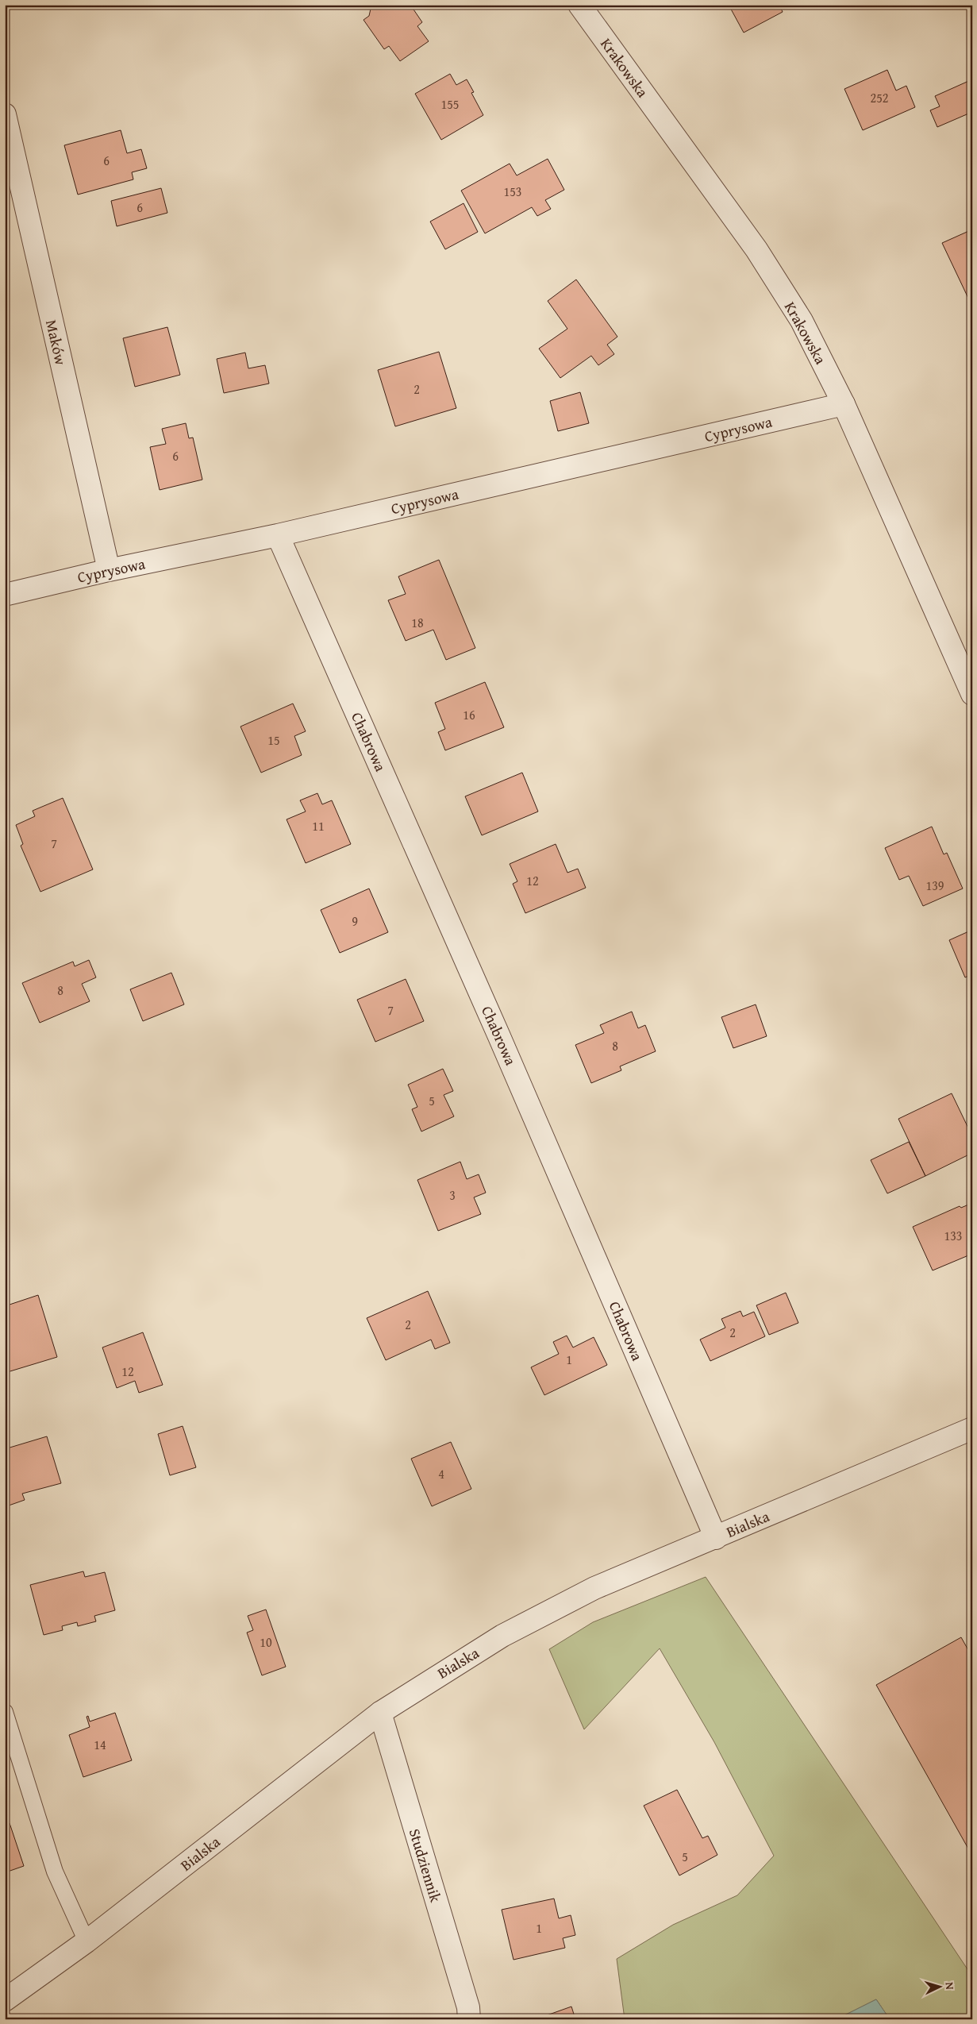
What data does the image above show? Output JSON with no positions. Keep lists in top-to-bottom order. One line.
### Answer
{"streets":{"street":["Krakowska","Maków","Cyprysowa","Chabrowa","Bialska","Studziennik"]},"crossings":[["Krakowska","Cyprysowa"],["Maków","Cyprysowa"],["Cyprysowa","Chabrowa"],["Chabrowa","Bialska"],["Bialska","Studziennik"]],"house_numbers":["252","155","6","153","6","2","6","18","16","15","11","7","12","139","9","8","7","8","5","3","133","2","2","1","12","4","10","14","5","1"],"north":"right"}
